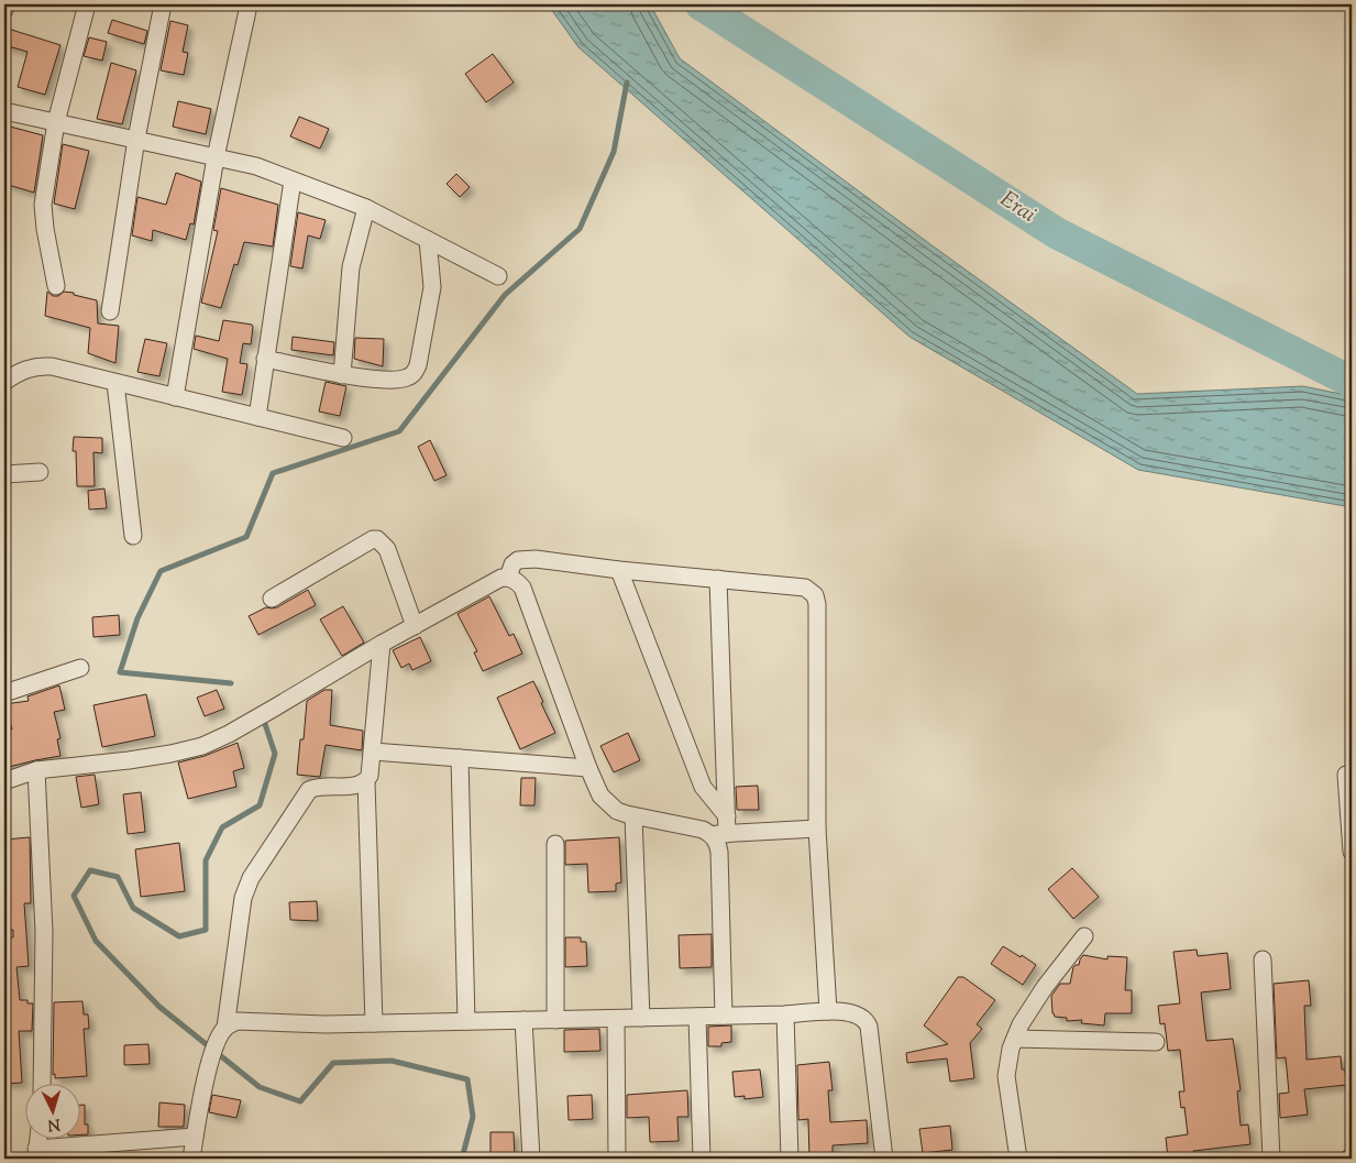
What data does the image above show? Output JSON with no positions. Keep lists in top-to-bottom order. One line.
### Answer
{"water":["Erai"],"north":"bottom"}
